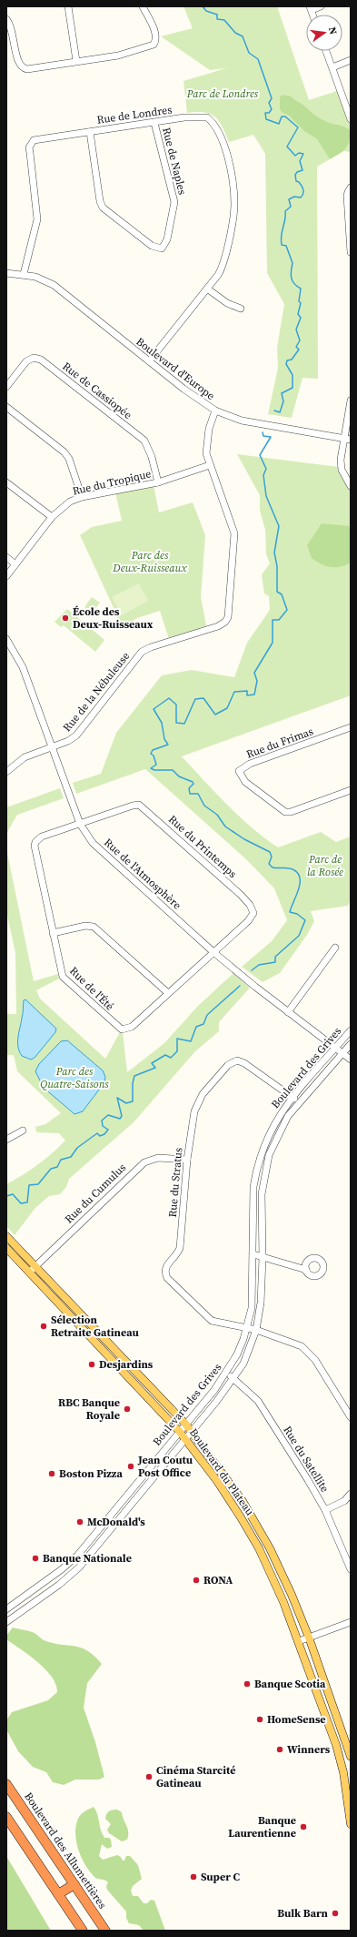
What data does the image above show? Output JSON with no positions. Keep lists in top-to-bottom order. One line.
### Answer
{"streets":{"highway":["Boulevard des Allumettières"],"main road":["Boulevard du Plateau"],"street":["Rue de Londres","Rue de Naples","Boulevard d'Europe","Rue de Cassiopée","Rue du Tropique","Rue de la Nébuleuse","Rue du Frimas","Rue du Printemps","Rue de l'Atmosphère","Rue de l'Été","Boulevard des Grives","Rue du Stratus","Rue du Cumulus","Rue du Satellite"]},"crossings":[["Rue de Londres","Rue de Naples"],["Rue de Londres","Boulevard d'Europe"],["Boulevard d'Europe","Rue de la Nébuleuse"],["Rue de Cassiopée","Rue du Tropique"],["Rue du Tropique","Rue de la Nébuleuse"],["Rue de la Nébuleuse","Rue de l'Atmosphère"],["Rue du Printemps","Rue de l'Atmosphère"],["Rue du Printemps","Rue de l'Été"],["Rue de l'Atmosphère","Rue de l'Été"],["Rue de l'Atmosphère","Boulevard des Grives"],["Boulevard des Grives","Rue du Stratus"],["Boulevard des Grives","Rue du Satellite"],["Boulevard des Grives","Boulevard du Plateau"],["Rue du Stratus","Rue du Cumulus"],["Rue du Cumulus","Boulevard du Plateau"]],"parks":["Parc de Londres","Parc des Deux-Ruisseaux","Parc de la Rosée","Parc des Quatre-Saisons"],"places":["École des Deux-Ruisseaux","Sélection Retraite Gatineau","Desjardins","RBC Banque Royale","Jean Coutu Post Office","Boston Pizza","McDonald's","Banque Nationale","RONA","Banque Scotia","HomeSense","Winners","Cinéma Starcité Gatineau","Banque Laurentienne","Super C","Bulk Barn"],"north":"right"}
